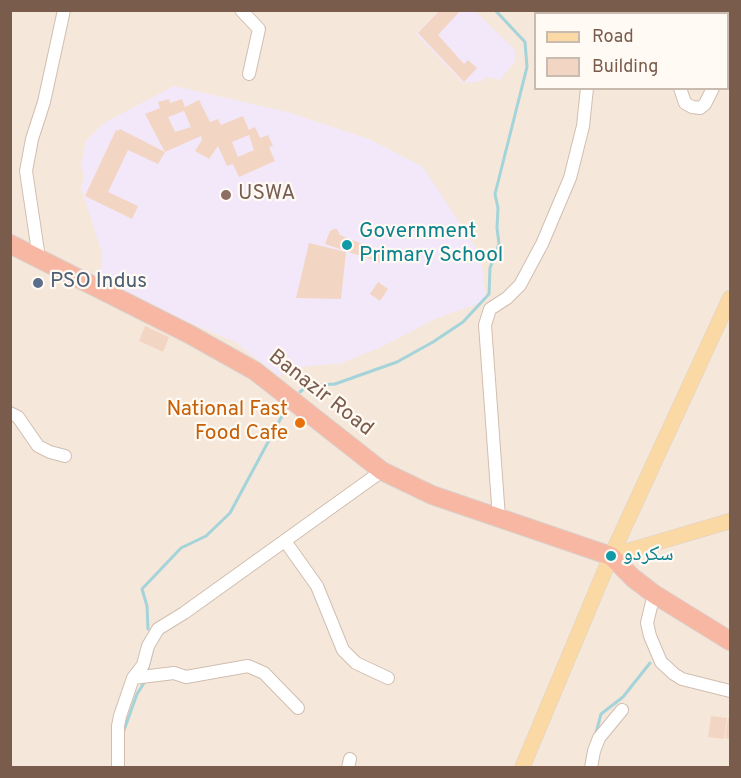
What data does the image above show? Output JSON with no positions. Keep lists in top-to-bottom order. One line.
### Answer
{"streets":{"highway":["Banazir Road"]},"places":["USWA","Government Primary School","PSO Indus","National Fast Food Cafe","سکردو"],"legend":["Road","Building"]}
